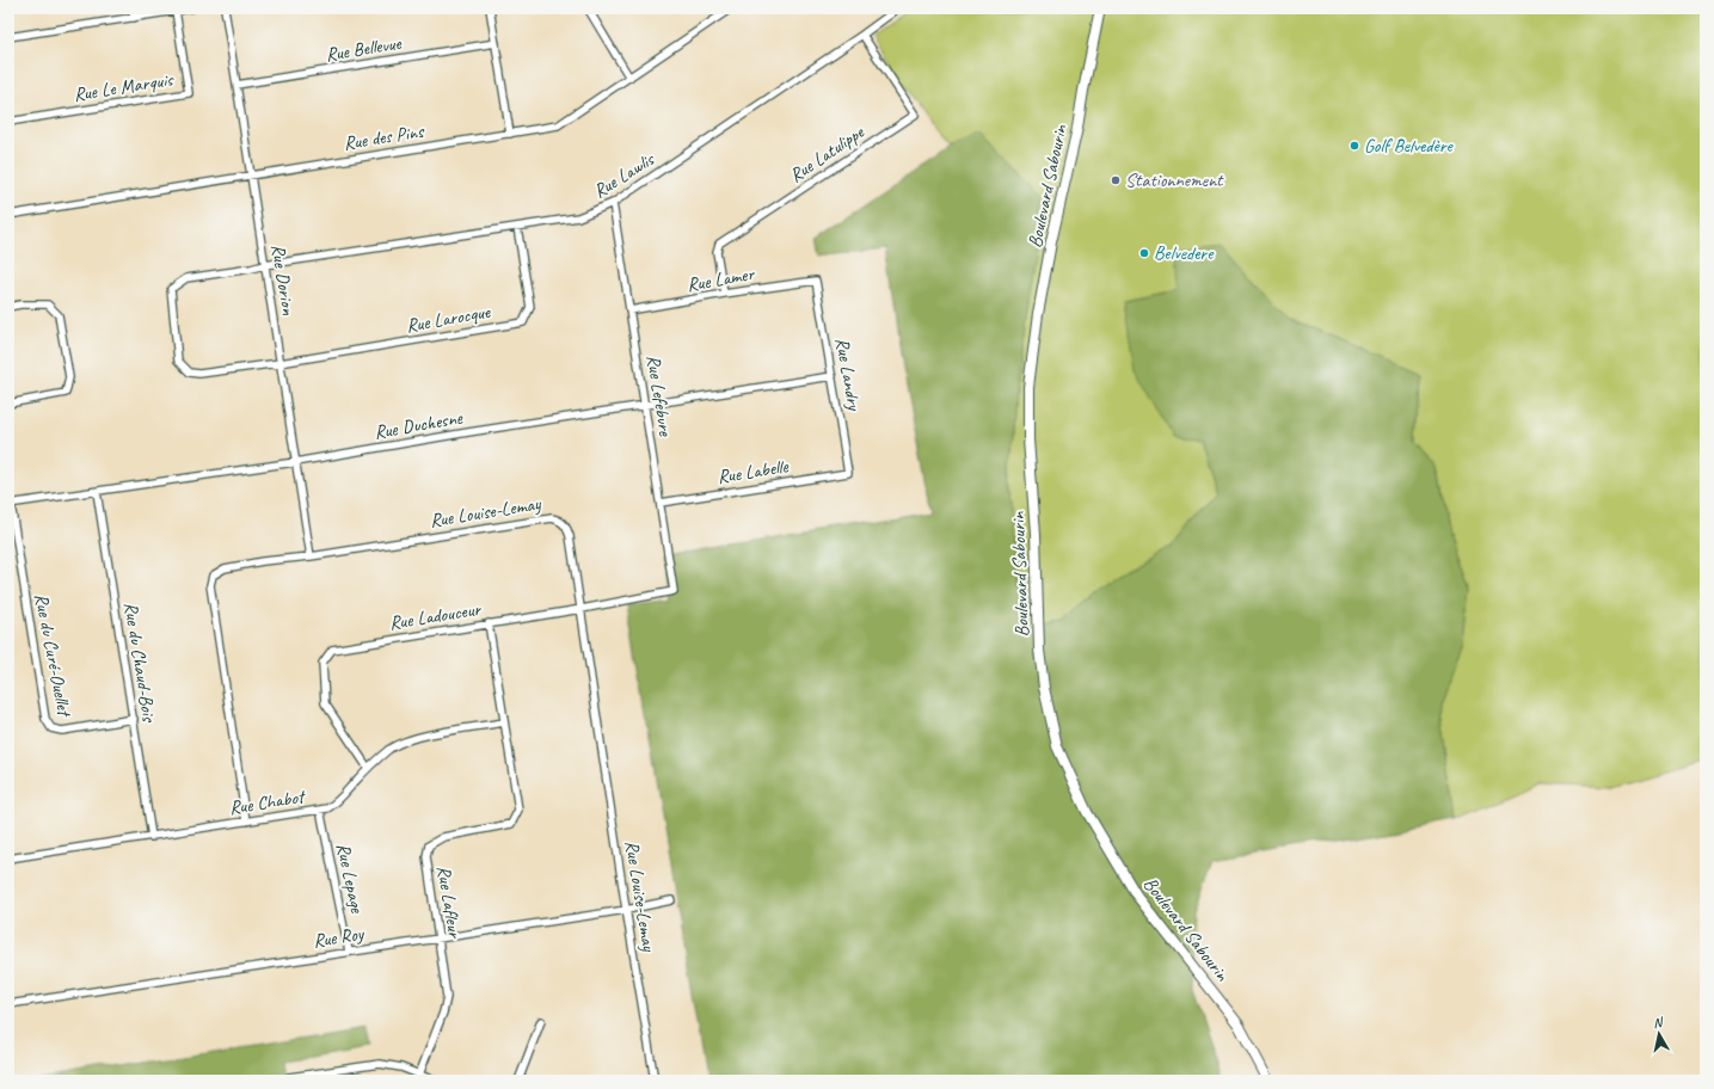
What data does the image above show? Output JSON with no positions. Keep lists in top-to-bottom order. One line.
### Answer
{"streets":{"street":["Rue Bellevue","Rue Le Marquis","Rue des Pins","Rue Latulippe","Rue Lawlis","Boulevard Sabourin","Rue Dorion","Rue Lamer","Rue Larocque","Rue Landry","Rue Lefebvre","Rue Duchesne","Rue Labelle","Rue Louise-Lemay","Rue Ladouceur","Rue du Curé-Ouellet","Rue du Chaud-Bois","Rue Chabot","Rue Lepage","Rue Lafleur","Rue Roy"]},"crossings":[["Rue Bellevue","Rue Dorion"],["Rue des Pins","Rue Dorion"],["Rue Latulippe","Rue Lawlis"],["Rue Latulippe","Rue Lamer"],["Rue Lawlis","Rue Dorion"],["Rue Lawlis","Rue Larocque"],["Rue Lawlis","Rue Lefebvre"],["Rue Dorion","Rue Larocque"],["Rue Dorion","Rue Duchesne"],["Rue Dorion","Rue Louise-Lemay"],["Rue Lamer","Rue Landry"],["Rue Lamer","Rue Lefebvre"],["Rue Landry","Rue Duchesne"],["Rue Landry","Rue Labelle"],["Rue Lefebvre","Rue Duchesne"],["Rue Lefebvre","Rue Labelle"],["Rue Lefebvre","Rue Ladouceur"],["Rue Duchesne","Rue du Curé-Ouellet"],["Rue Duchesne","Rue du Chaud-Bois"],["Rue Louise-Lemay","Rue Ladouceur"],["Rue Louise-Lemay","Rue Chabot"],["Rue Louise-Lemay","Rue Roy"],["Rue Ladouceur","Rue Chabot"],["Rue Ladouceur","Rue Lafleur"],["Rue du Curé-Ouellet","Rue du Chaud-Bois"],["Rue du Chaud-Bois","Rue Chabot"],["Rue Chabot","Rue Lepage"],["Rue Chabot","Rue Lafleur"],["Rue Lepage","Rue Roy"],["Rue Lafleur","Rue Roy"]],"places":["Golf Belvedère","Stationnement","Belvedere"],"north":"top"}
